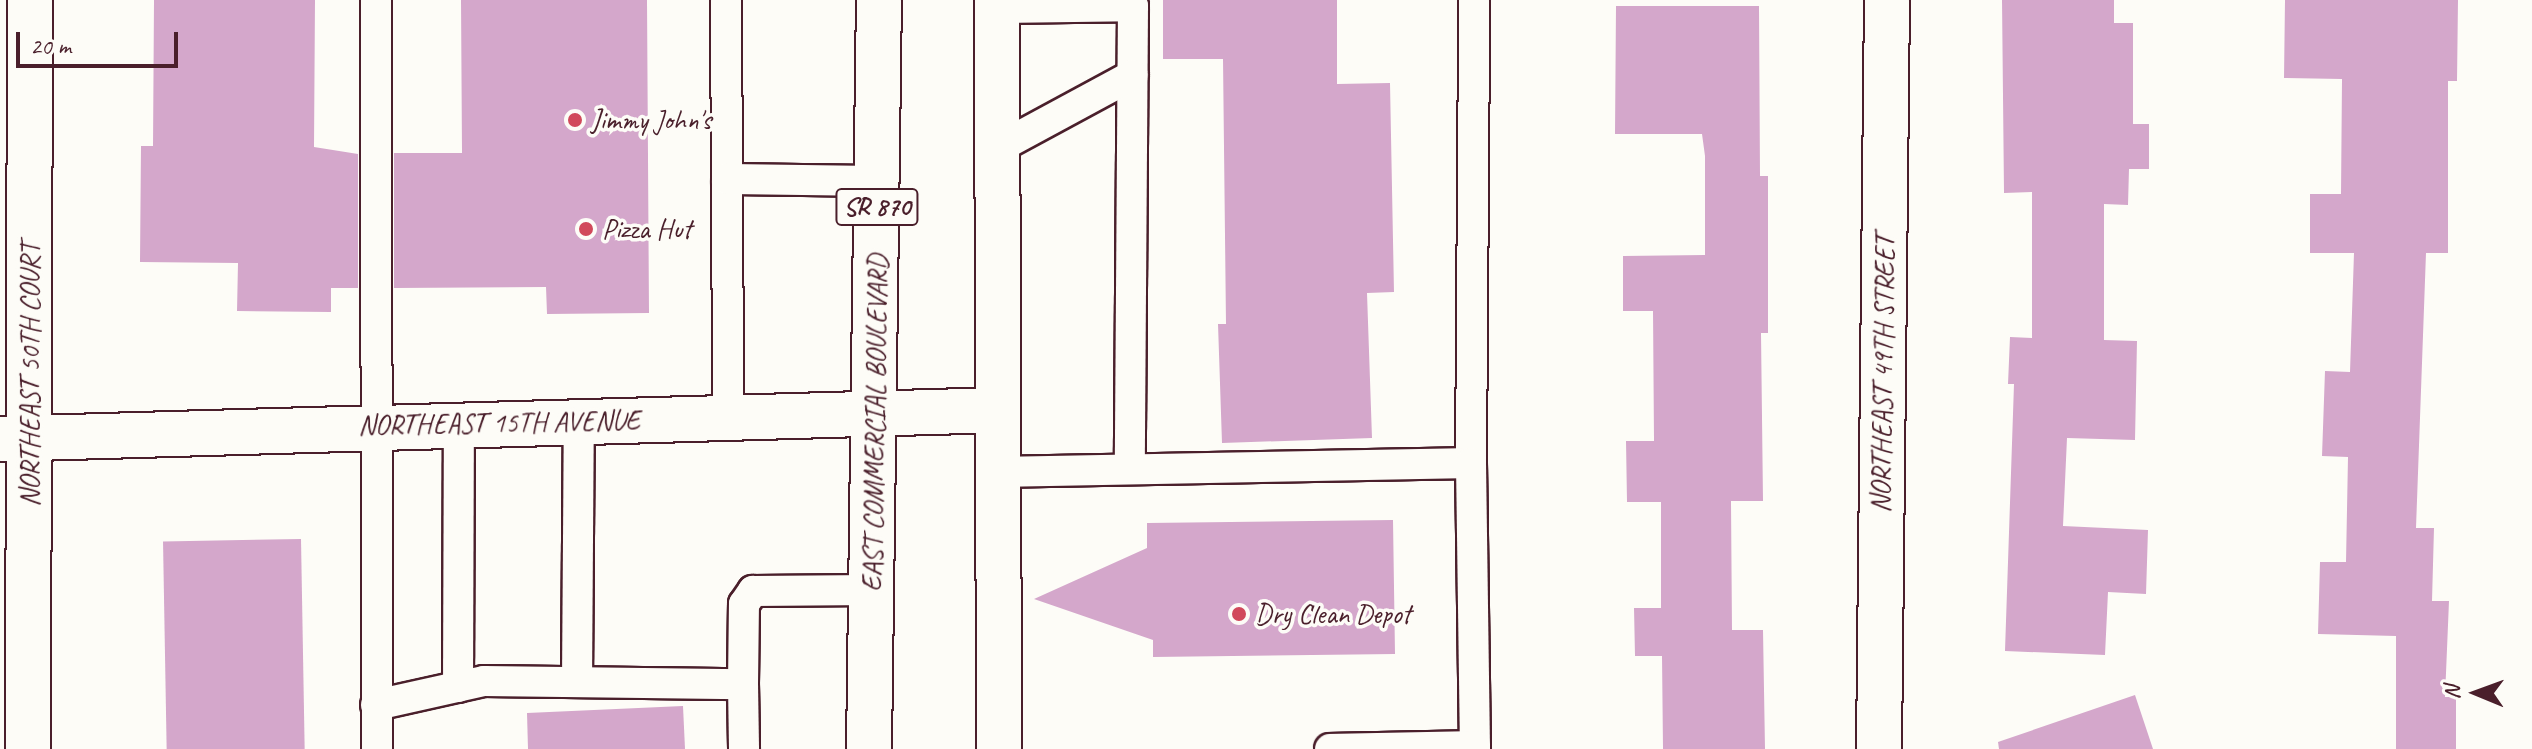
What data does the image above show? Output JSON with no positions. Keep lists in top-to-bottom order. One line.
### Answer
{"streets":{"street":["SR 870","NORTHEAST 49TH STREET","NORTHEAST 50TH COURT","NORTHEAST 15TH AVENUE","EAST COMMERCIAL BOULEVARD"]},"crossings":[["NORTHEAST 50TH COURT","NORTHEAST 15TH AVENUE"],["NORTHEAST 15TH AVENUE","EAST COMMERCIAL BOULEVARD"]],"places":["Jimmy John's","Pizza Hut","Dry Clean Depot"],"scale_bar":"20 m","north":"left"}
